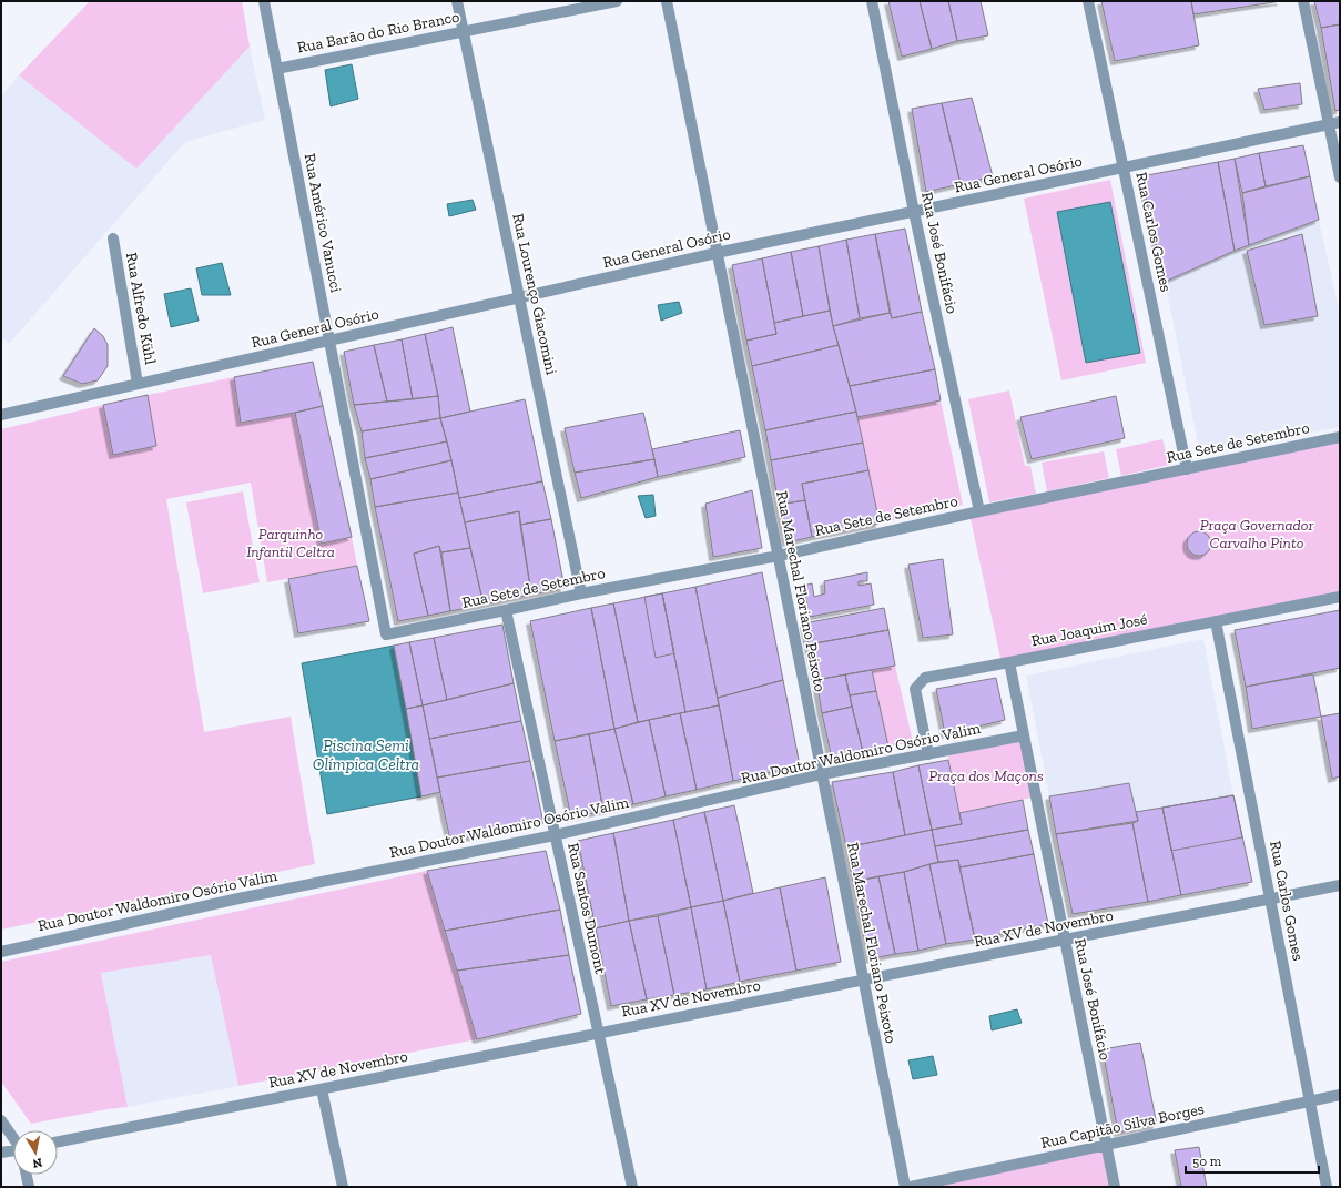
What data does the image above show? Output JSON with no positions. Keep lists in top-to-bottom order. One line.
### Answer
{"streets":{"street":["Rua Barão do Rio Branco","Rua General Osório","Rua Américo Vanucci","Rua Carlos Gomes","Rua José Bonifácio","Rua Lourenço Giacomini","Rua Alfredo Kühl","Rua Sete de Setembro","Rua Marechal Floriano Peixoto","Rua Joaquim José","Rua Doutor Waldomiro Osório Valim","Rua Santos Dumont","Rua XV de Novembro","Rua Capitão Silva Borges"]},"crossings":[["Rua Barão do Rio Branco","Rua Américo Vanucci"],["Rua Barão do Rio Branco","Rua Lourenço Giacomini"],["Rua General Osório","Rua Américo Vanucci"],["Rua General Osório","Rua Carlos Gomes"],["Rua General Osório","Rua José Bonifácio"],["Rua General Osório","Rua Lourenço Giacomini"],["Rua General Osório","Rua Alfredo Kühl"],["Rua General Osório","Rua Marechal Floriano Peixoto"],["Rua Américo Vanucci","Rua Sete de Setembro"],["Rua Carlos Gomes","Rua Sete de Setembro"],["Rua Carlos Gomes","Rua Joaquim José"],["Rua Carlos Gomes","Rua XV de Novembro"],["Rua Carlos Gomes","Rua Capitão Silva Borges"],["Rua José Bonifácio","Rua Sete de Setembro"],["Rua José Bonifácio","Rua Joaquim José"],["Rua José Bonifácio","Rua Doutor Waldomiro Osório Valim"],["Rua José Bonifácio","Rua XV de Novembro"],["Rua José Bonifácio","Rua Capitão Silva Borges"],["Rua Lourenço Giacomini","Rua Sete de Setembro"],["Rua Sete de Setembro","Rua Marechal Floriano Peixoto"],["Rua Sete de Setembro","Rua Santos Dumont"],["Rua Marechal Floriano Peixoto","Rua Doutor Waldomiro Osório Valim"],["Rua Marechal Floriano Peixoto","Rua XV de Novembro"],["Rua Joaquim José","Rua Doutor Waldomiro Osório Valim"],["Rua Doutor Waldomiro Osório Valim","Rua Santos Dumont"],["Rua Santos Dumont","Rua XV de Novembro"]],"water":["Piscina Semi Olímpica Celtra"],"parks":["Praça Governador Carvalho Pinto","Parquinho Infantil Celtra","Praça dos Maçons"],"scale_bar":"50 m","north":"bottom"}
